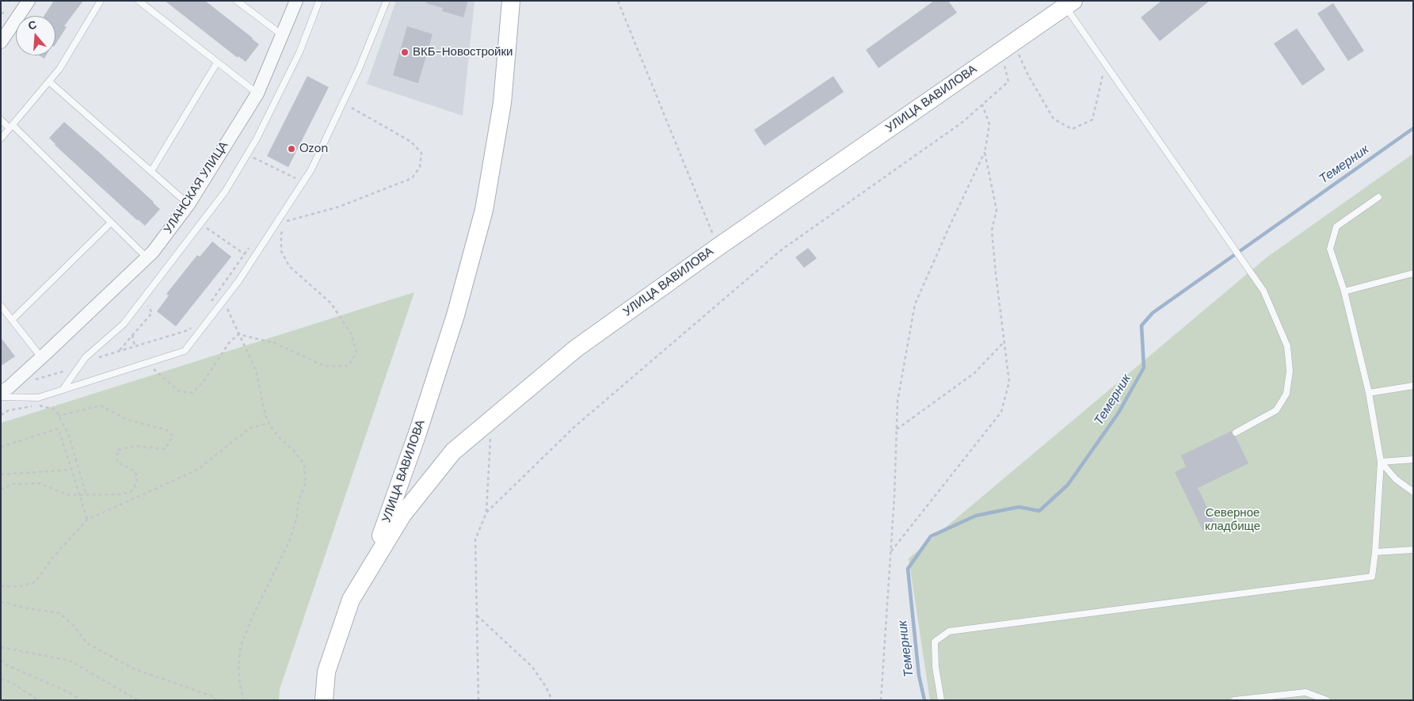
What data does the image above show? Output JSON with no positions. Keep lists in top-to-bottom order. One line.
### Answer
{"streets":{"street":["УЛИЦА ВАВИЛОВА","УЛАНСКАЯ УЛИЦА"]},"water":["Темерник"],"parks":["Северное кладбище"],"places":["ВКБ-Новостройки","Ozon"],"north":"top"}
